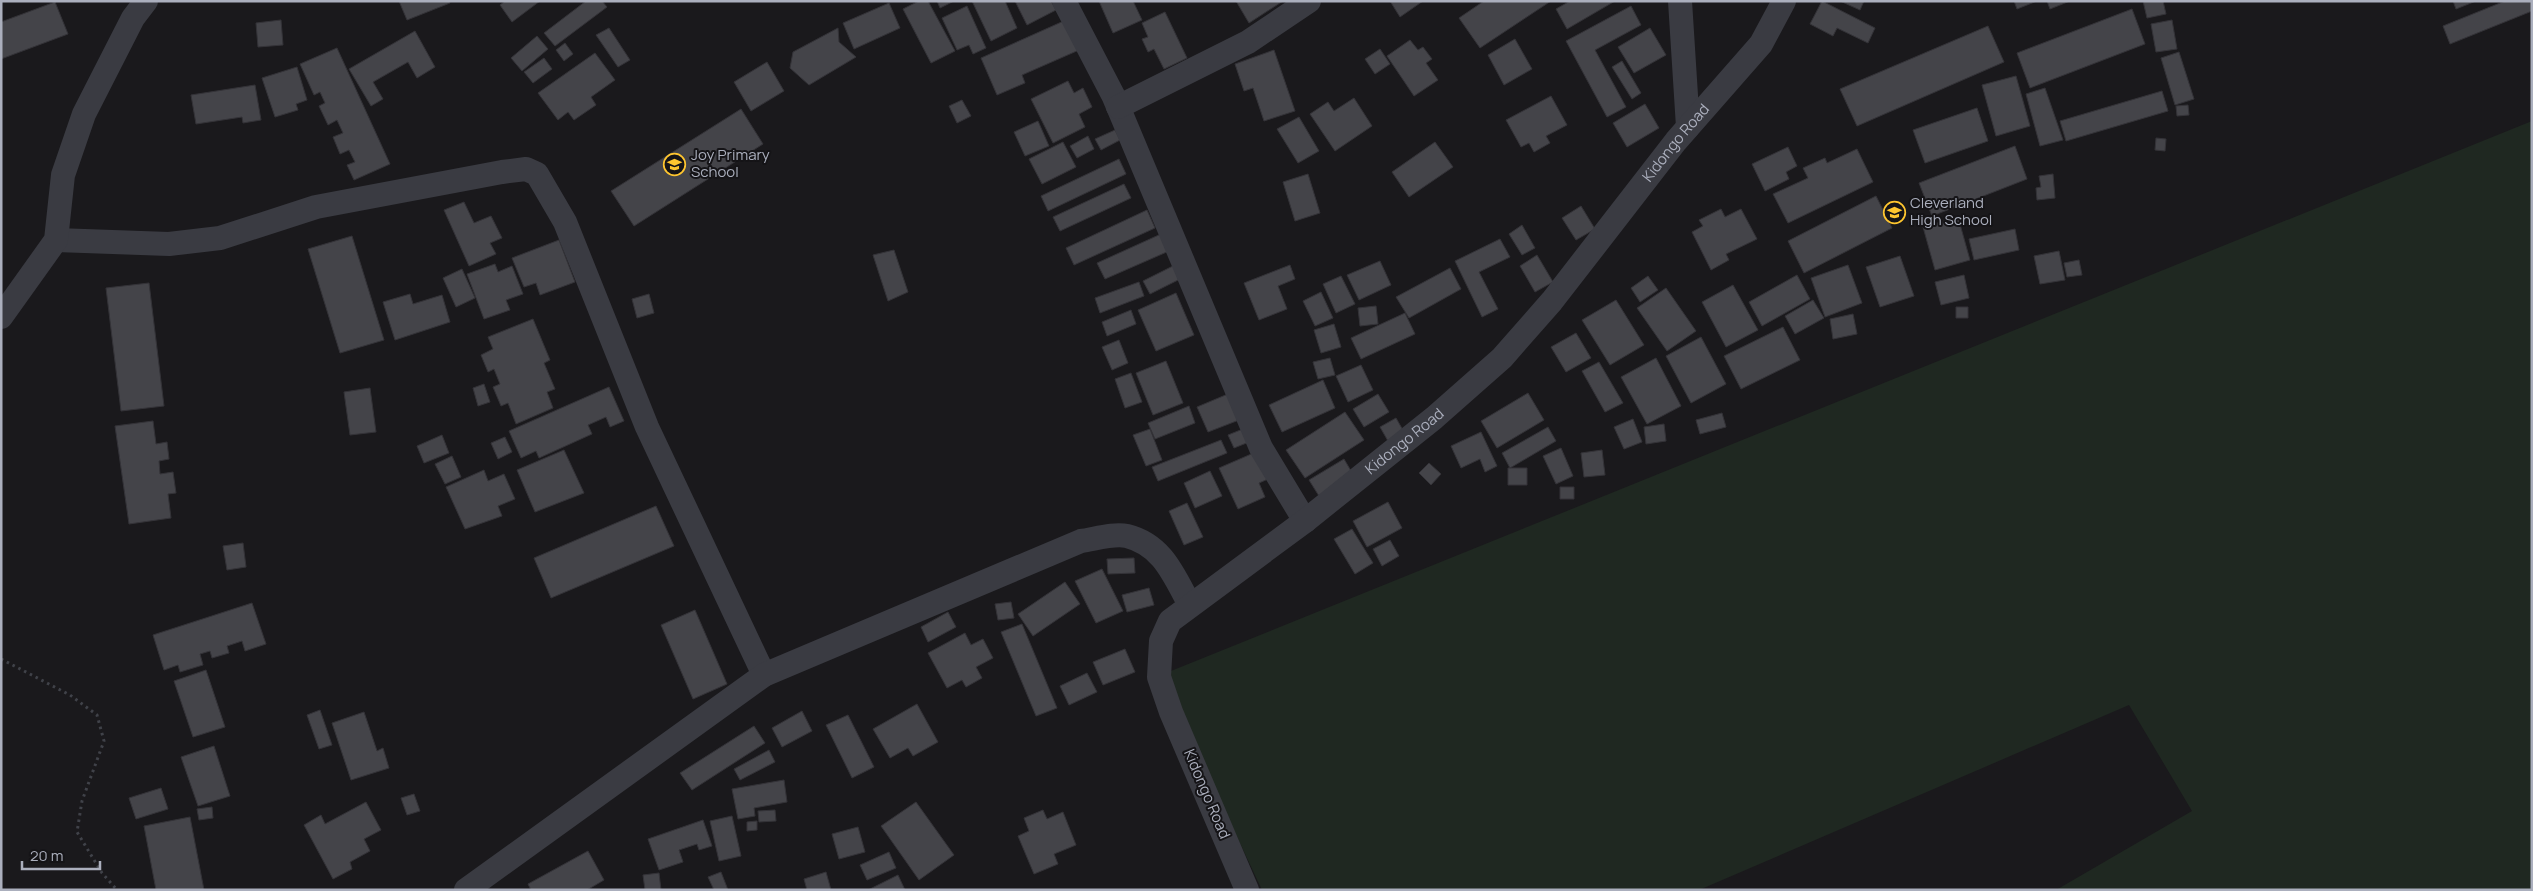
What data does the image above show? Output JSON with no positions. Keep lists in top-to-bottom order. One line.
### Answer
{"streets":{"street":["Kidongo Road"]},"places":{"school or university":["Joy Primary School","Cleverland High School"]},"scale_bar":"20 m"}
